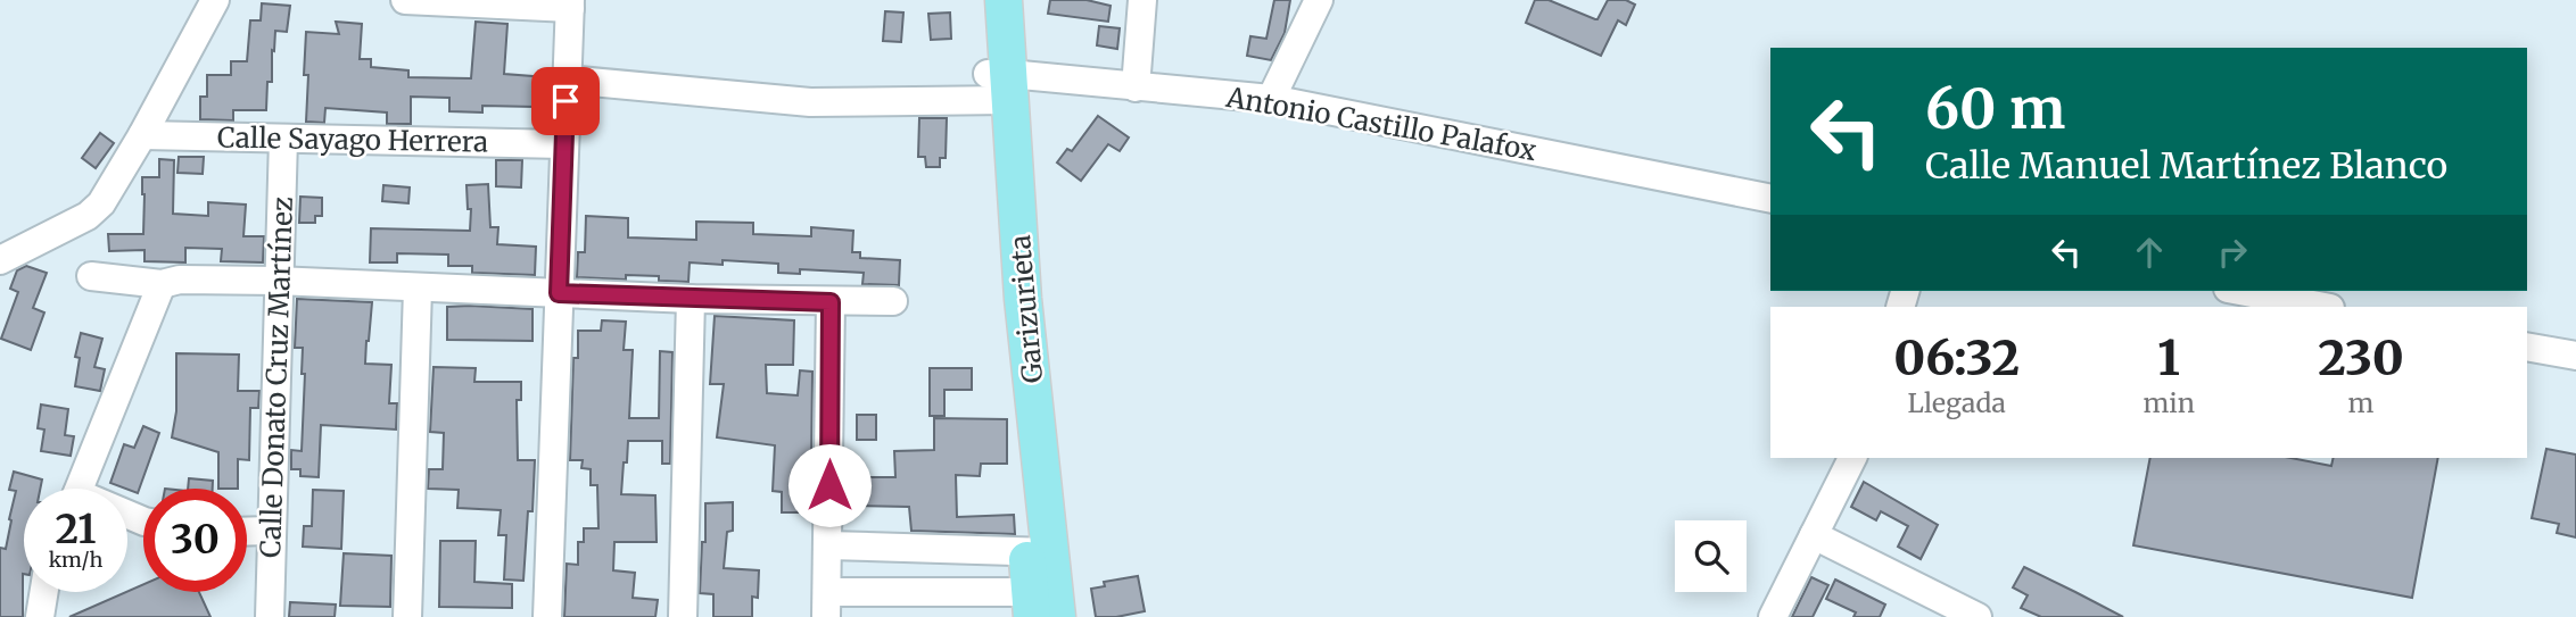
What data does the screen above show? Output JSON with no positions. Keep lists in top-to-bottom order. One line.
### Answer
{"streets":{"main road":["Garizurieta"],"street":["Antonio Castillo Palafox","Calle Sayago Herrera","Calle Donato Cruz Martínez"]},"crossings":[["Antonio Castillo Palafox","Garizurieta"],["Calle Sayago Herrera","Calle Donato Cruz Martínez"]],"page":{"turn":["60 m","Calle Manuel Martínez Blanco"],"eta":["06:32","Llegada","1","min","230","m"],"speed":"21 km/h","limit":"30"}}
